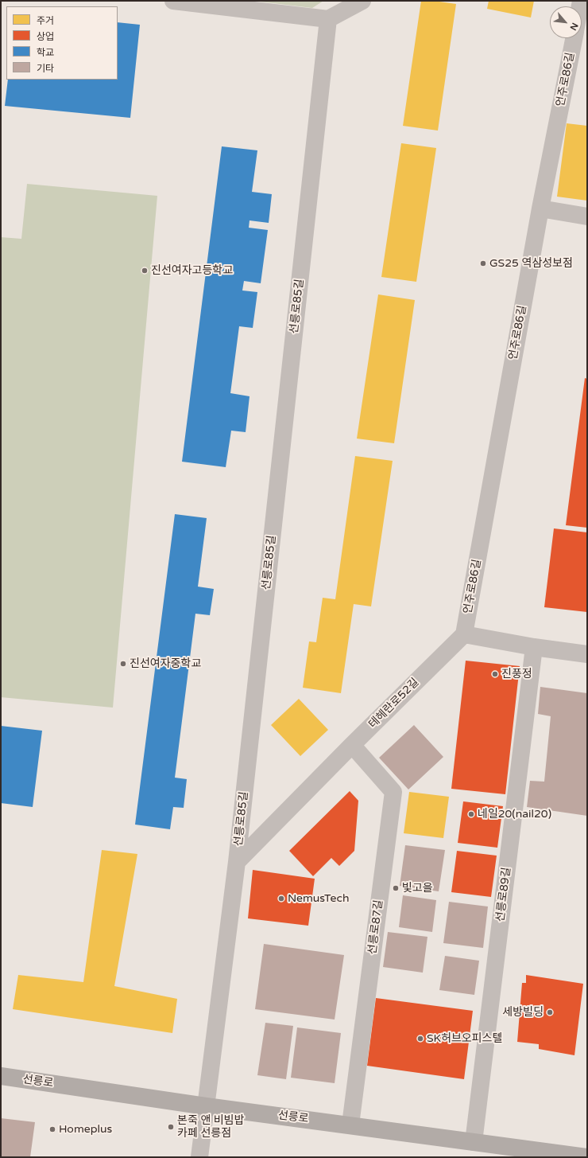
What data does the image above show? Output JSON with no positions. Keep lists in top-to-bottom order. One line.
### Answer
{"streets":{"main road":["선릉로"],"street":["언주로86길","선릉로85길","테헤란로52길","선릉로89길","선릉로87길"]},"crossings":[["언주로86길","테헤란로52길"],["선릉로85길","테헤란로52길"],["선릉로85길","선릉로"],["테헤란로52길","선릉로87길"],["선릉로89길","선릉로"],["선릉로87길","선릉로"]],"places":["GS25 역삼성보점","진선여자고등학교","진선여자중학교","진풍정","네일20(nail20)","빛고을","NemusTech","세방빌딩","SK허브오피스텔","본죽 앤 비빔밥 카페 선릉점","Homeplus"],"legend":["주거","상업","학교","기타"],"north":"bottom right"}
